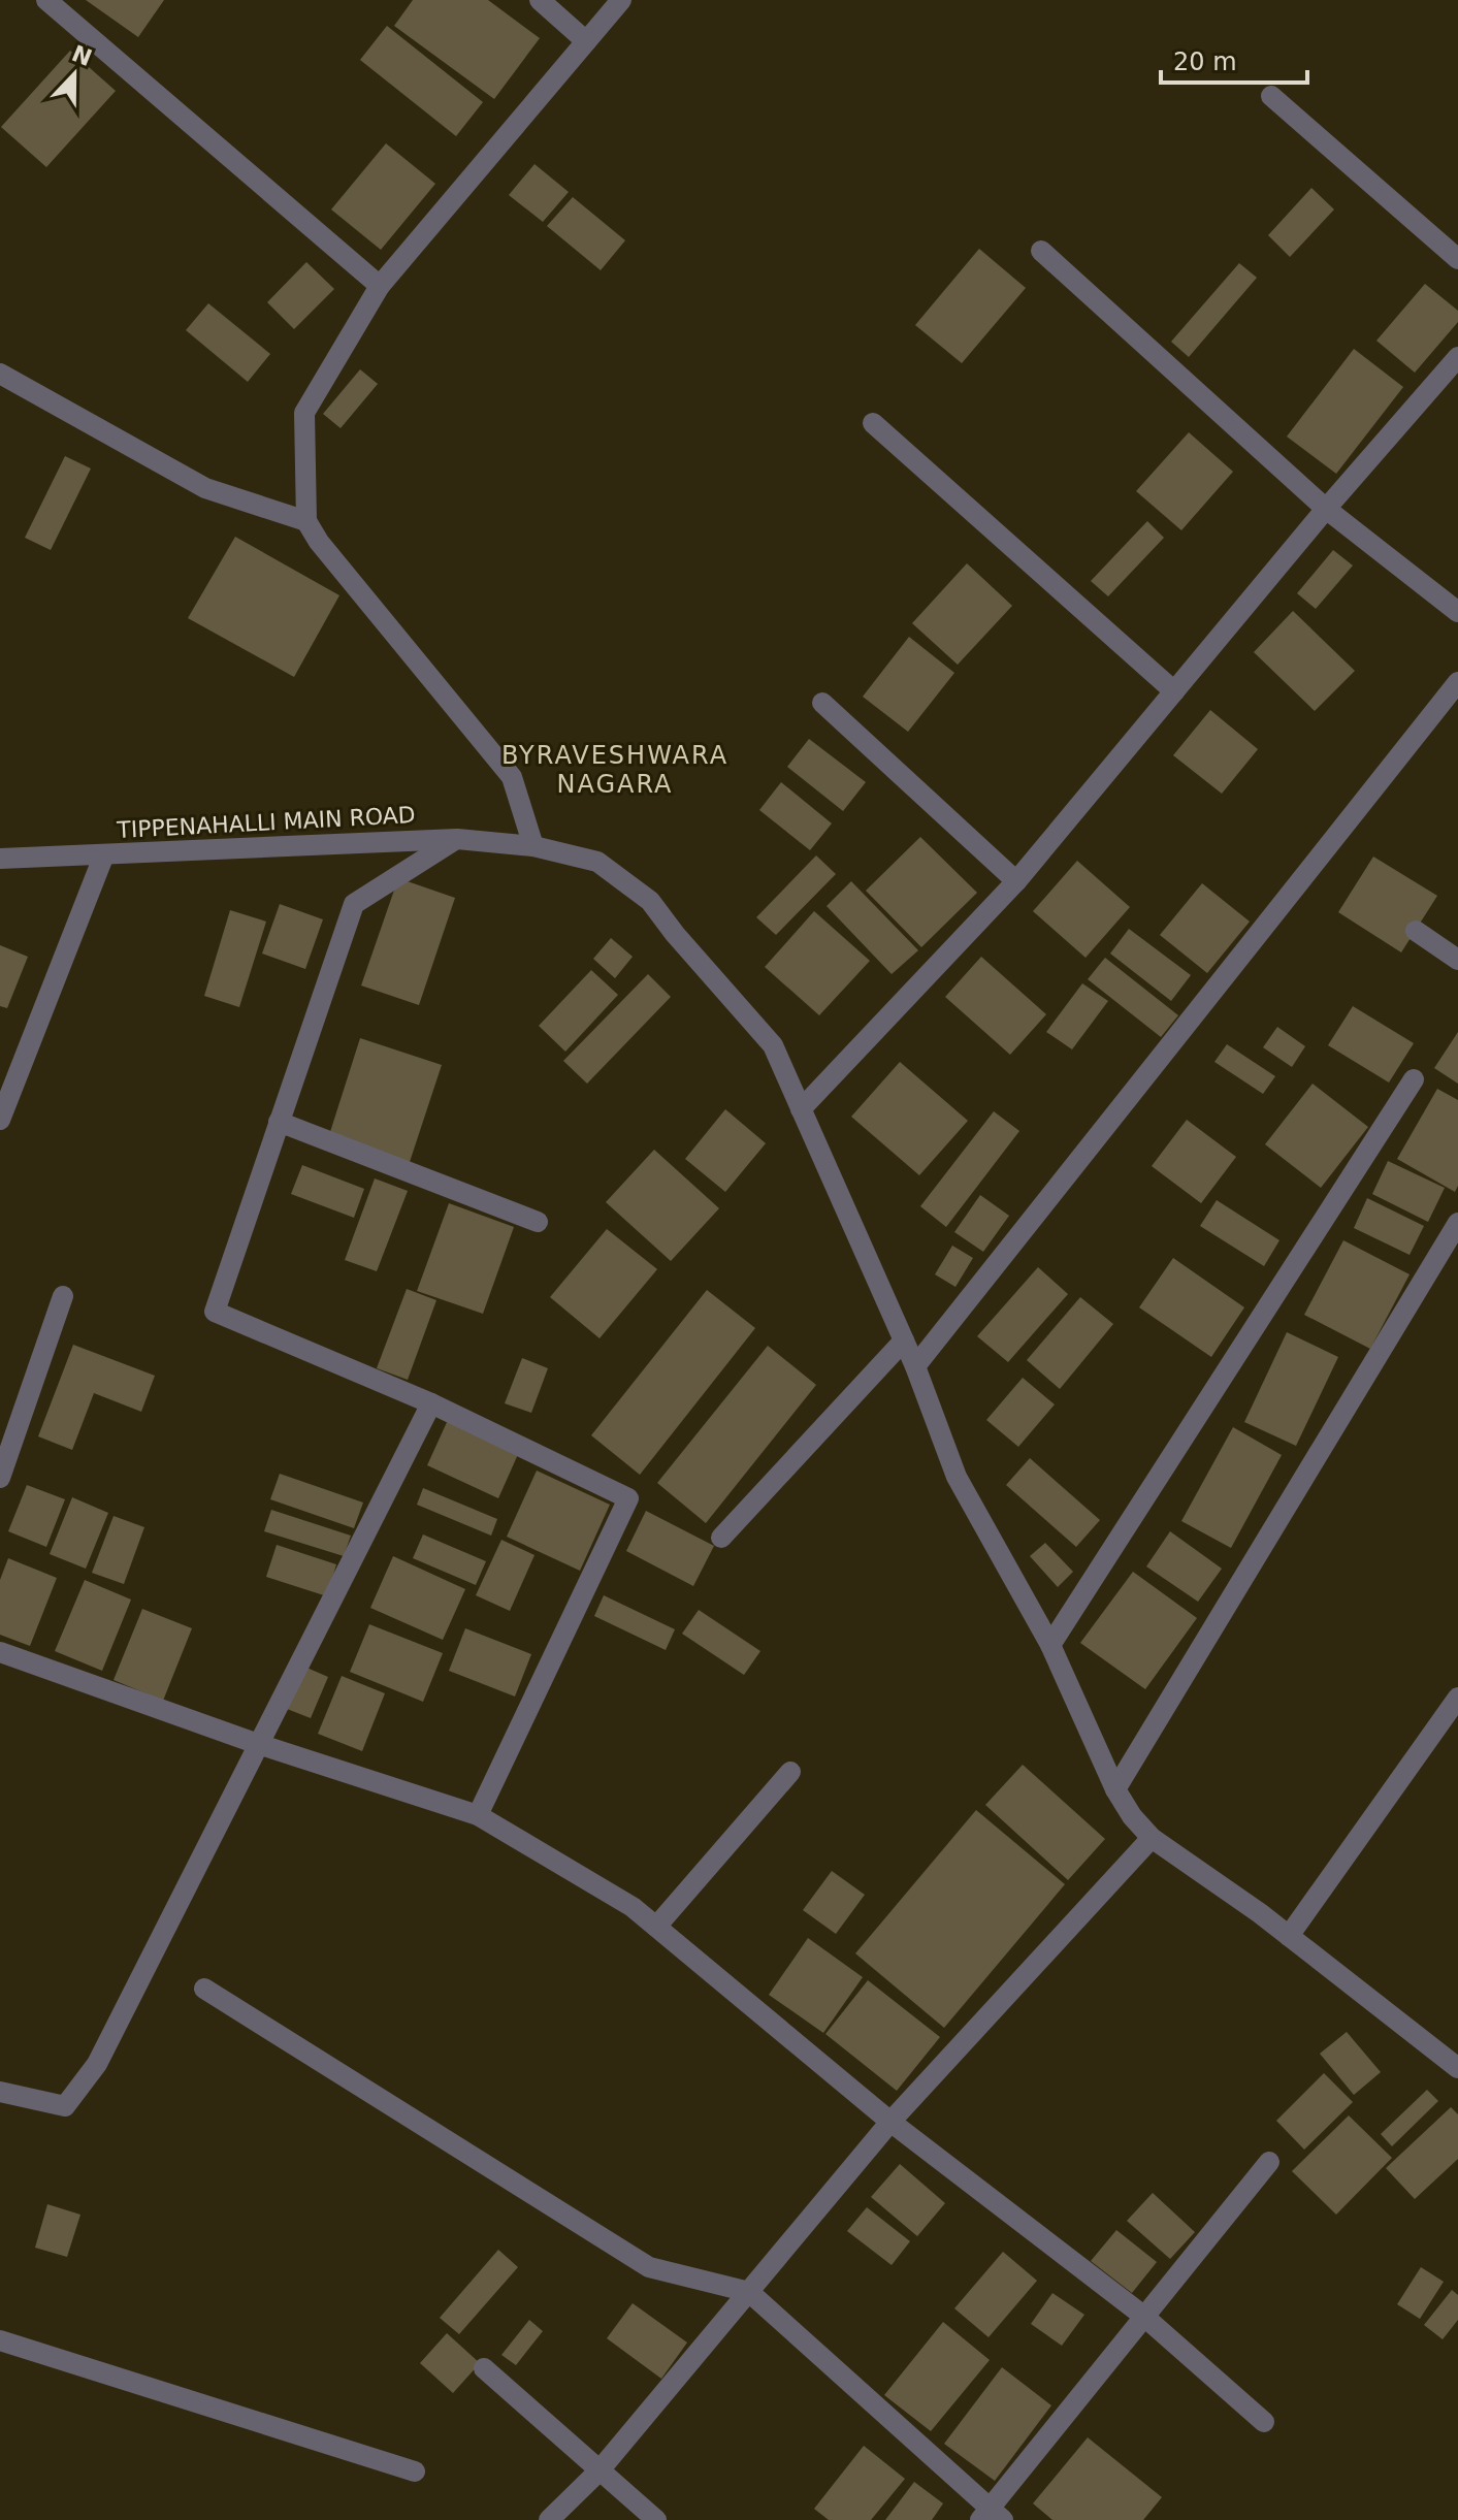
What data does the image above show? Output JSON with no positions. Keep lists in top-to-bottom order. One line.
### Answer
{"streets":{"street":["TIPPENAHALLI MAIN ROAD"]},"districts":["BYRAVESHWARA NAGARA"],"scale_bar":"20 m","north":"top"}
